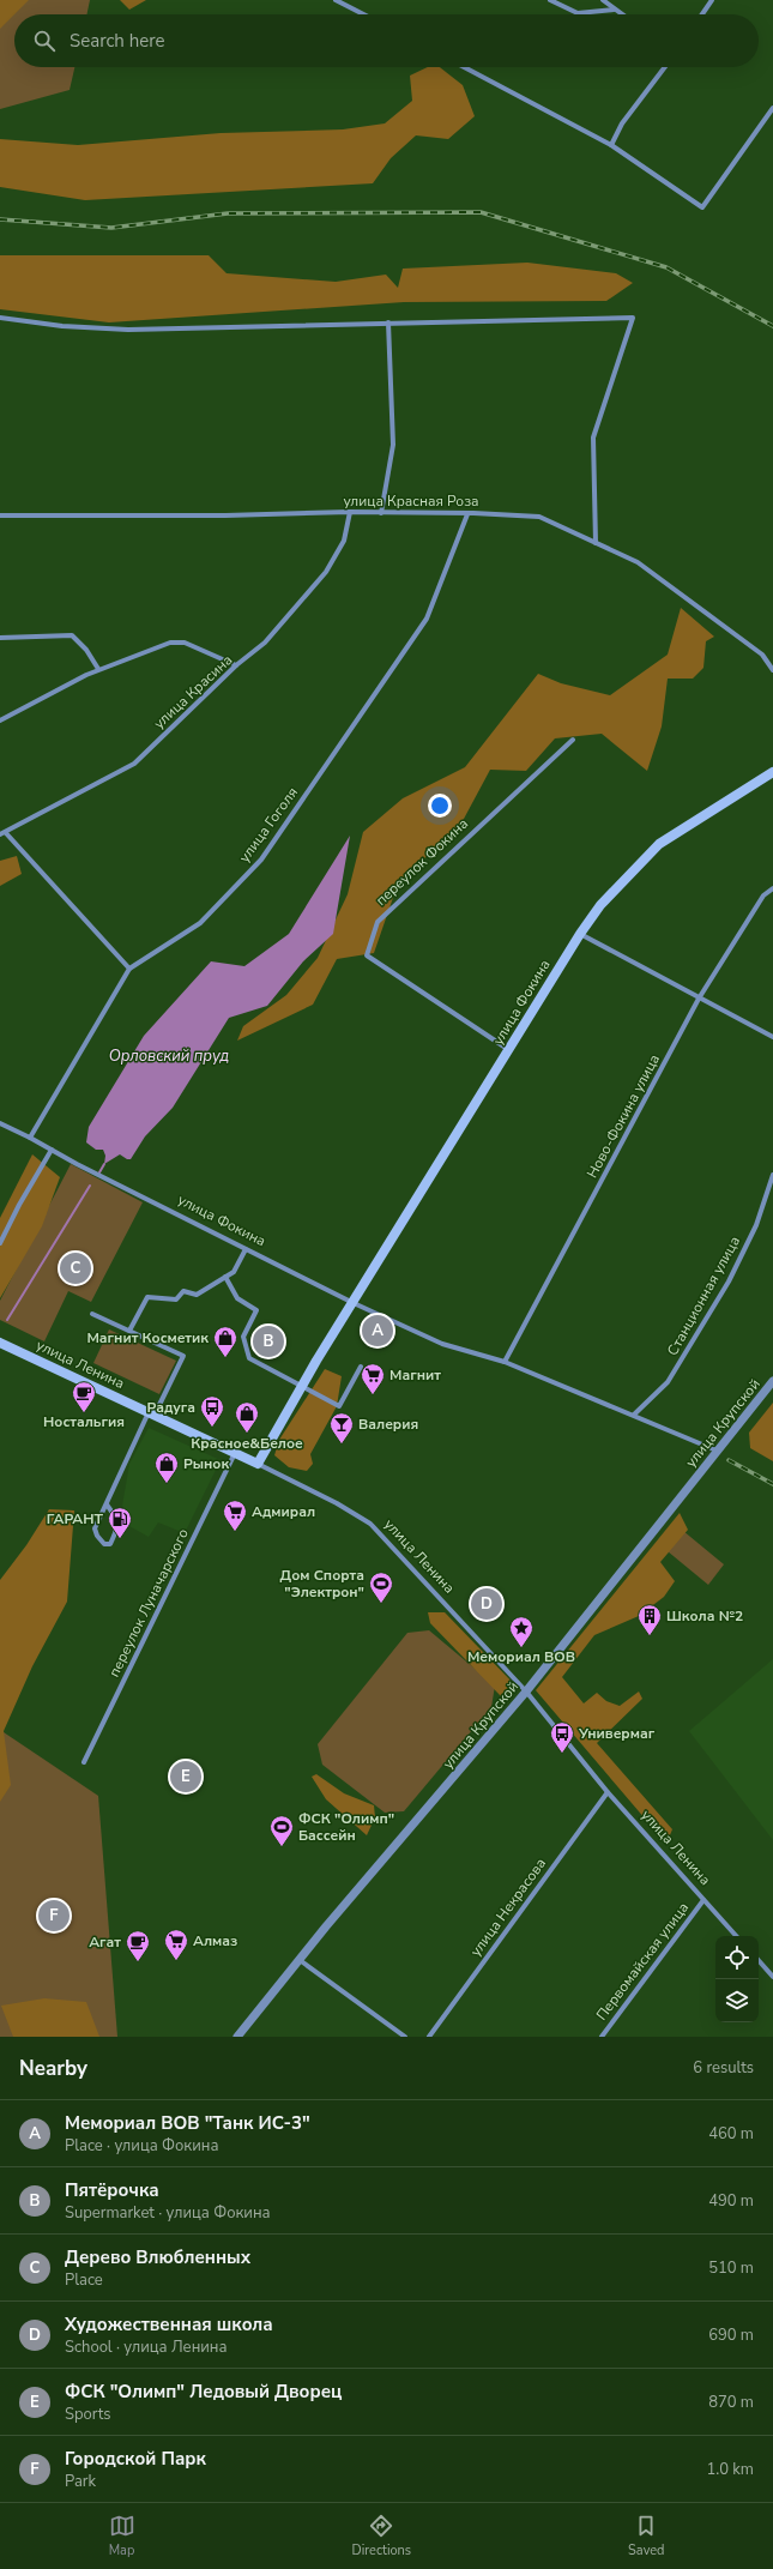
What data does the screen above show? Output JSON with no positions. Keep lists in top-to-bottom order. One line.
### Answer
{"streets":{"main road":["улица Фокина","улица Ленина"],"street":["улица Красная Роза","улица Красина","улица Гоголя","переулок Фокина","Ново-Фокина улица","Станционная улица","улица Крупской","переулок Луначарского","улица Некрасова","Первомайская улица"]},"crossings":[["улица Красная Роза","улица Красина"],["улица Красная Роза","улица Гоголя"],["улица Гоголя","улица Фокина"],["переулок Фокина","улица Фокина"],["улица Фокина","улица Ленина"],["улица Ленина","улица Крупской"],["улица Ленина","переулок Луначарского"],["улица Ленина","улица Некрасова"],["улица Ленина","Первомайская улица"]],"water":["Орловский пруд"],"places":{"shop":["Магнит Косметик","Красное&Белое","Рынок"],"supermarket":["Магнит","Адмирал","Алмаз"],"cafe":["Ностальгия","Агат"],"bus stop":["Радуга","Универмаг"],"bar":["Валерия"],"fuel station":["ГАРАНТ"],"sports":["Дом Спорта \"Электрон\"","ФСК \"Олимп\" Бассейн"],"building":["Школа №2"],"place":["Мемориал ВОВ"]},"page":{"search":"Search here","pins":["C","A","B","D","E","F"],"heading":["Nearby","6 results"],"list":[{"mark":"A","name":"Мемориал ВОВ \"Танк ИС-3\"","note":"Place · улица Фокина","value":"460 m"},{"mark":"B","name":"Пятёрочка","note":"Supermarket · улица Фокина","value":"490 m"},{"mark":"C","name":"Дерево Влюбленных","note":"Place","value":"510 m"},{"mark":"D","name":"Художественная школа","note":"School · улица Ленина","value":"690 m"},{"mark":"E","name":"ФСК \"Олимп\" Ледовый Дворец","note":"Sports","value":"870 m"},{"mark":"F","name":"Городской Парк","note":"Park","value":"1.0 km"}],"nav":["Map","Directions","Saved"]}}
